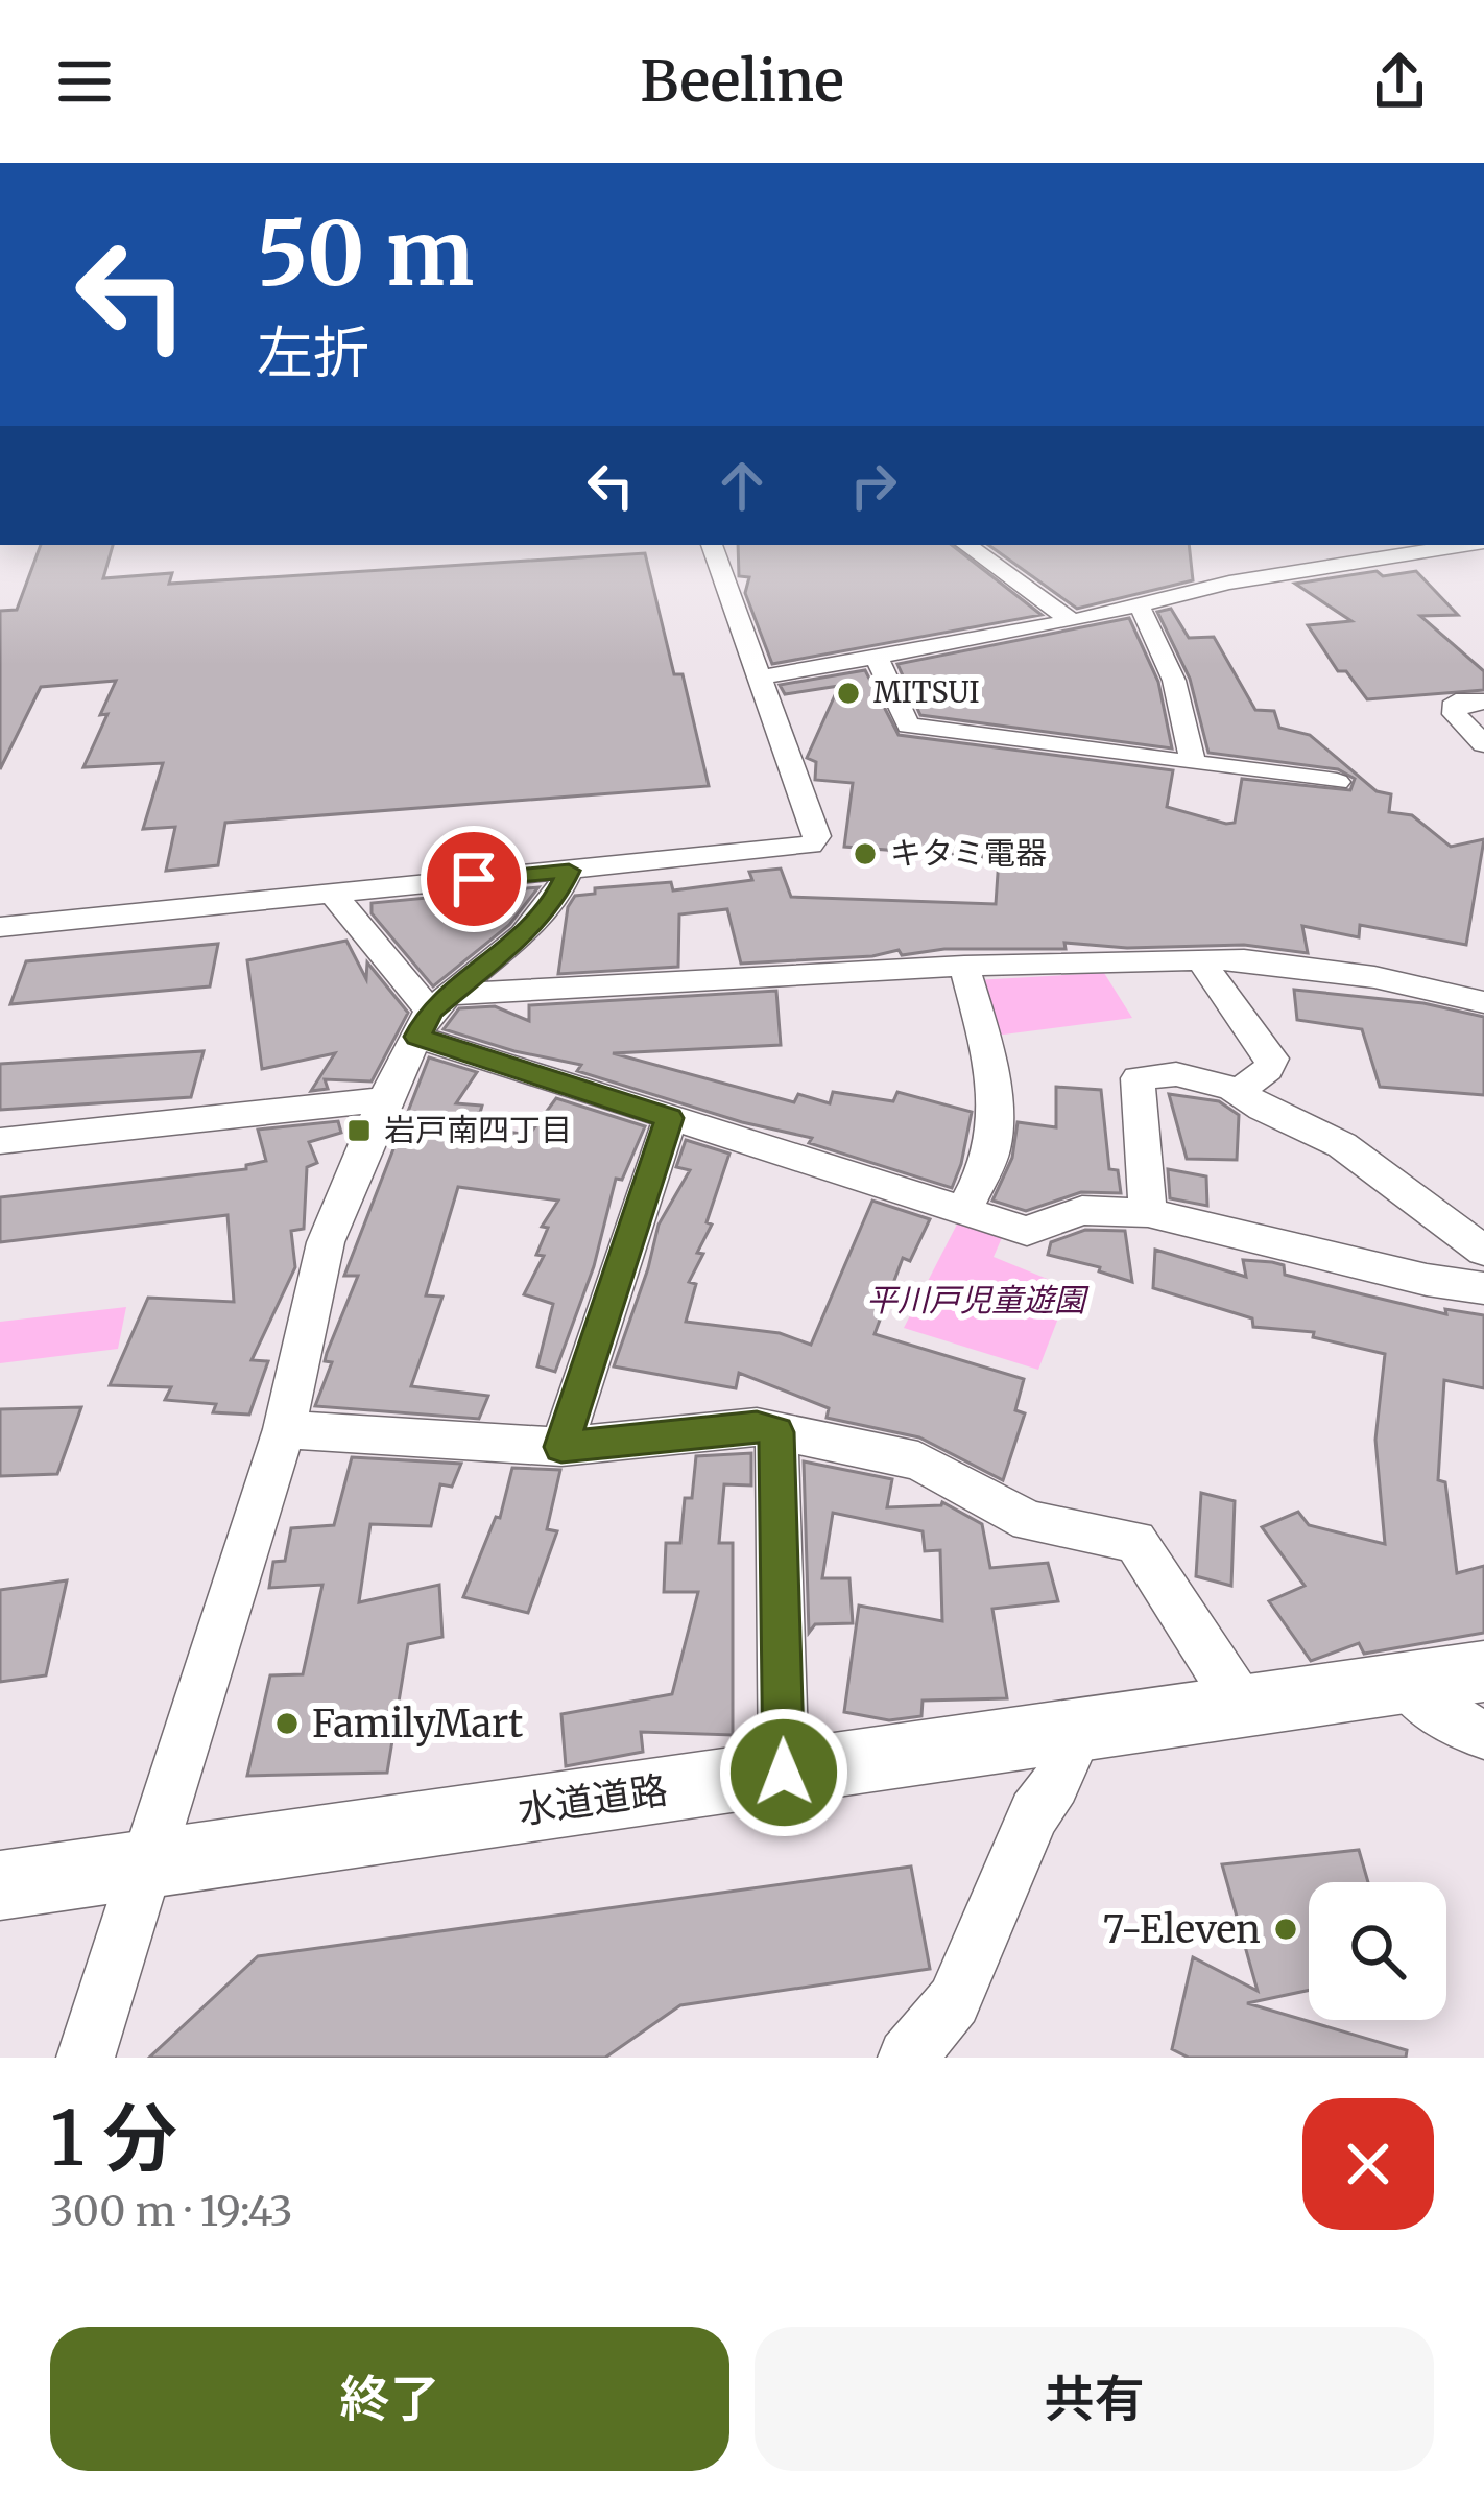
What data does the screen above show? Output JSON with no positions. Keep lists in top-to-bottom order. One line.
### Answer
{"streets":{"main road":["水道道路"]},"parks":["平川戸児童遊園"],"places":{"other":["MITSUI","キタミ電器","FamilyMart","7-Eleven"],"transit":["岩戸南四丁目"]},"page":{"header":"Beeline","turn":["50 m","左折"],"heading":["1 分","300 m · 19:43"],"buttons":["終了","共有"]}}
